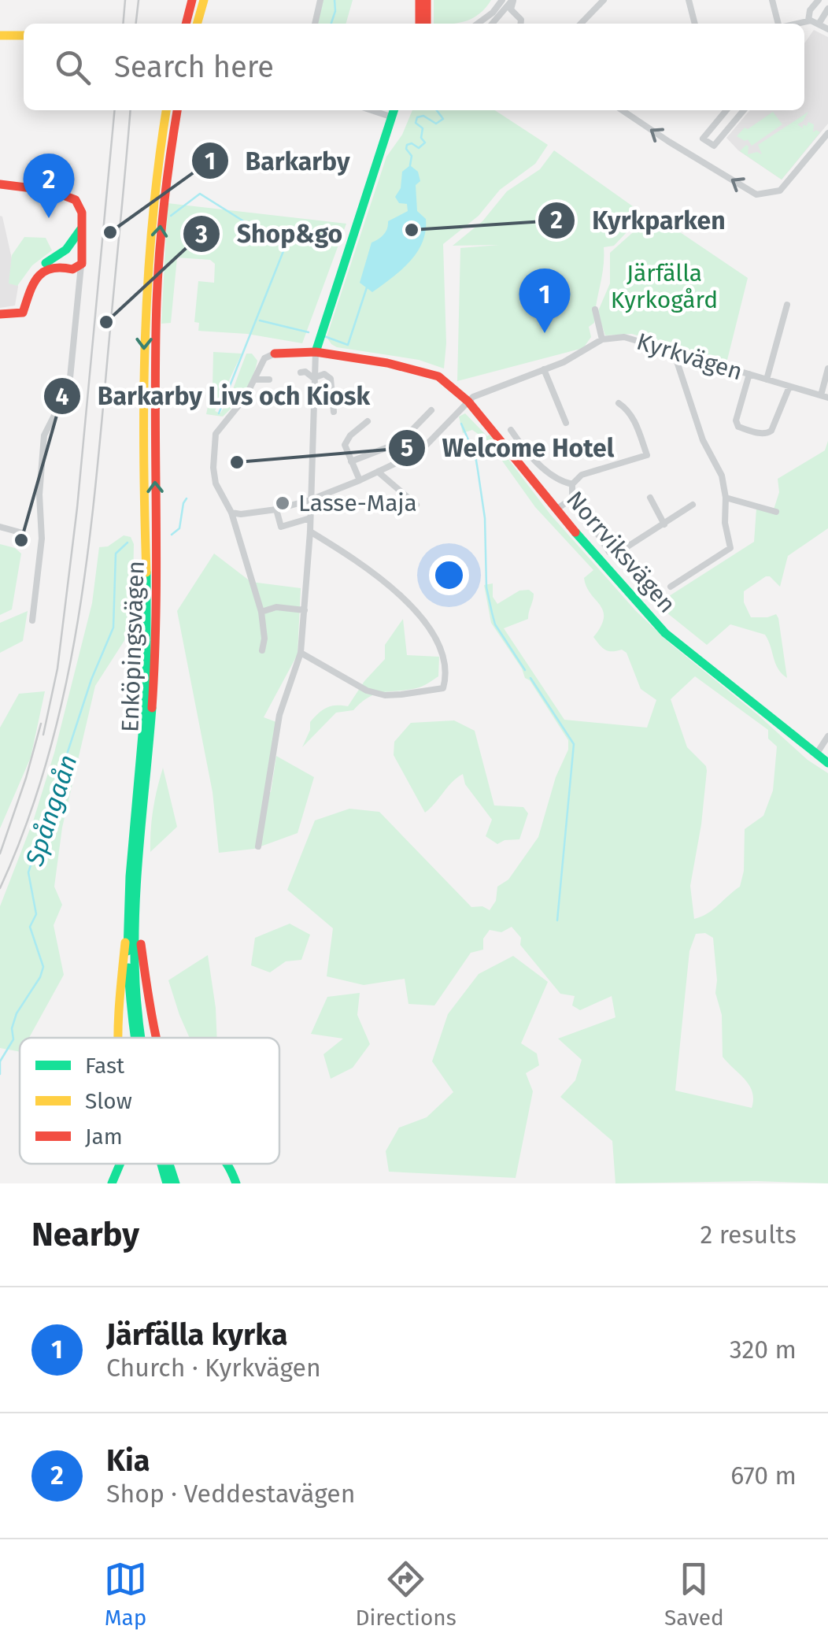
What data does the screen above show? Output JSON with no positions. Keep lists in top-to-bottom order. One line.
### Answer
{"streets":{"main road":["Norrviksvägen","Enköpingsvägen"],"street":["Kyrkvägen"]},"crossings":[["Kyrkvägen","Norrviksvägen"]],"water":["Spångaån"],"parks":["Järfälla Kyrkogård"],"places":["Kyrkparken","Barkarby","Shop&go","Welcome Hotel","Lasse-Maja","Barkarby Livs och Kiosk"],"legend":["Fast","Slow","Jam"],"page":{"search":"Search here","pins":["2","1"],"heading":["Nearby","2 results"],"list":[{"mark":"1","name":"Järfälla kyrka","note":"Church · Kyrkvägen","value":"320 m"},{"mark":"2","name":"Kia","note":"Shop · Veddestavägen","value":"670 m"}],"nav":["Map","Directions","Saved"]}}
